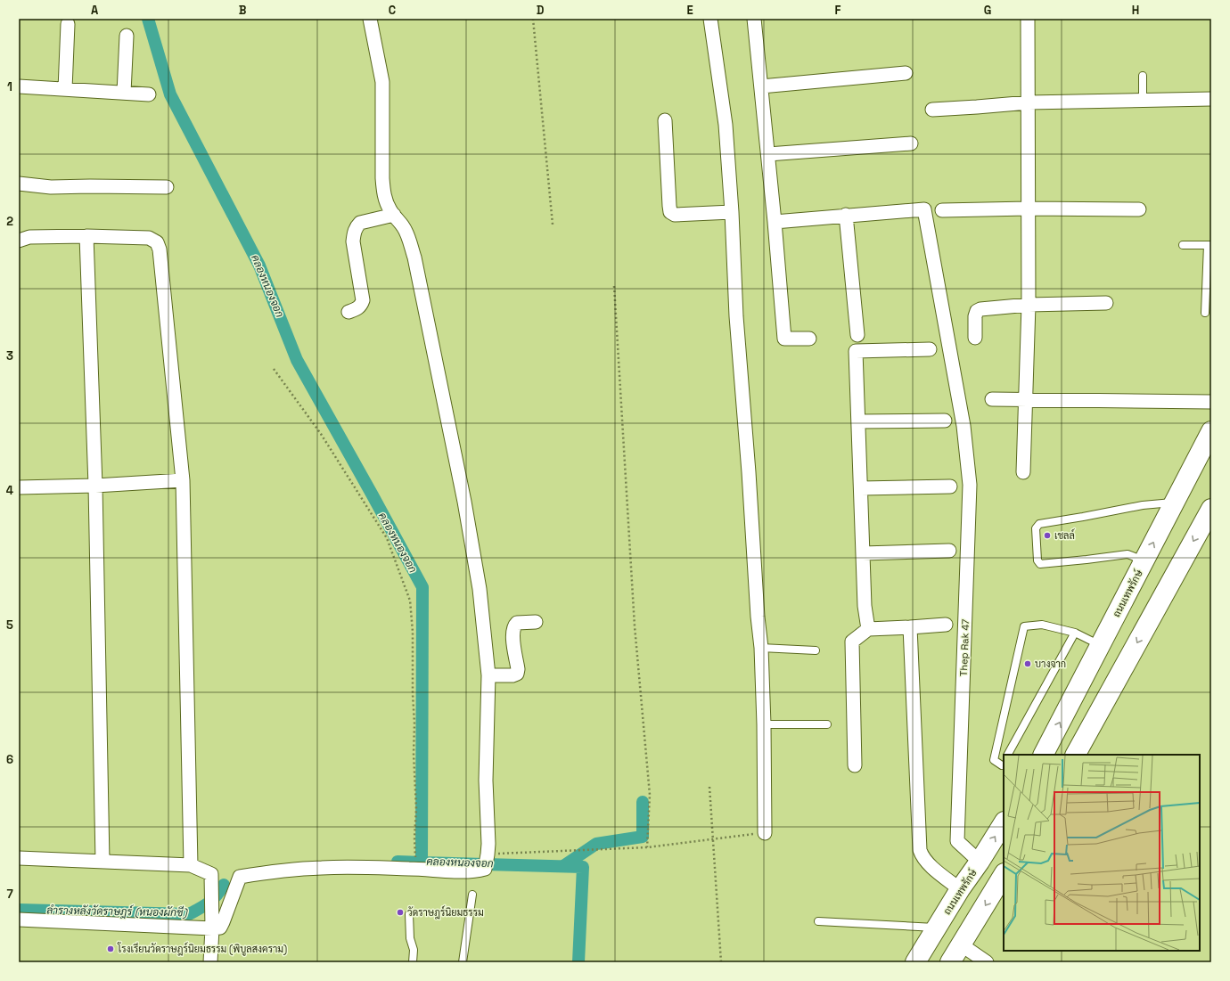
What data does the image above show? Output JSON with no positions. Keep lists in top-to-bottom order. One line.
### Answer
{"streets":{"main road":["ถนนเทพรักษ์"],"street":["Thep Rak 47"]},"crossings":[["ถนนเทพรักษ์","Thep Rak 47"]],"water":["คลองหนองจอก","ลำรางหลังวัดราษฎร์ (หนองผักชี)"],"places":["เชลล์","บางจาก","วัดราษฎร์นิยมธรรม","โรงเรียนวัดราษฎร์นิยมธรรม (พิบูลสงคราม)"],"grid":{"columns":["A","B","C","D","E","F","G","H"],"rows":["1","2","3","4","5","6","7"]}}
